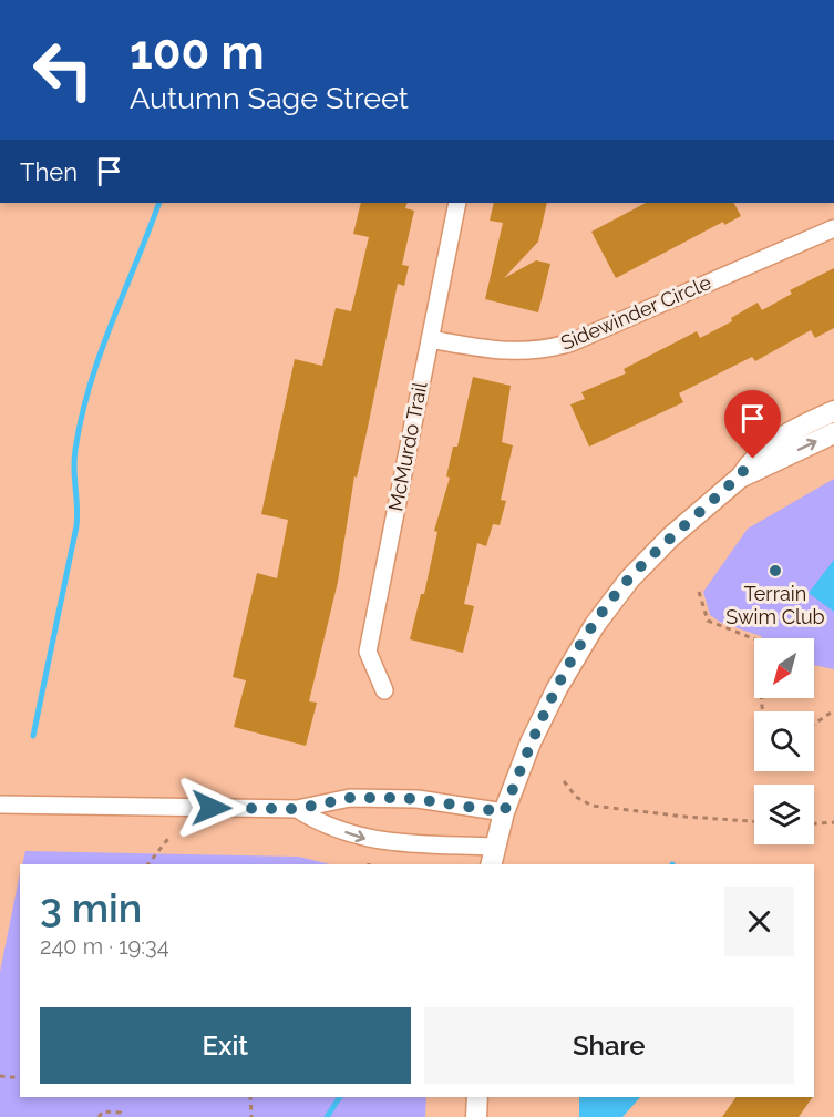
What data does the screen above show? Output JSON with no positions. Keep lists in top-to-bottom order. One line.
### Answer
{"streets":{"street":["Sidewinder Circle","McMurdo Trail"]},"crossings":[["Sidewinder Circle","McMurdo Trail"]],"places":["Terrain Swim Club"],"north":"bottom left","page":{"turn":["100 m","Autumn Sage Street"],"then":"Then","heading":["3 min","240 m · 19:34"],"buttons":["Exit","Share"]}}
